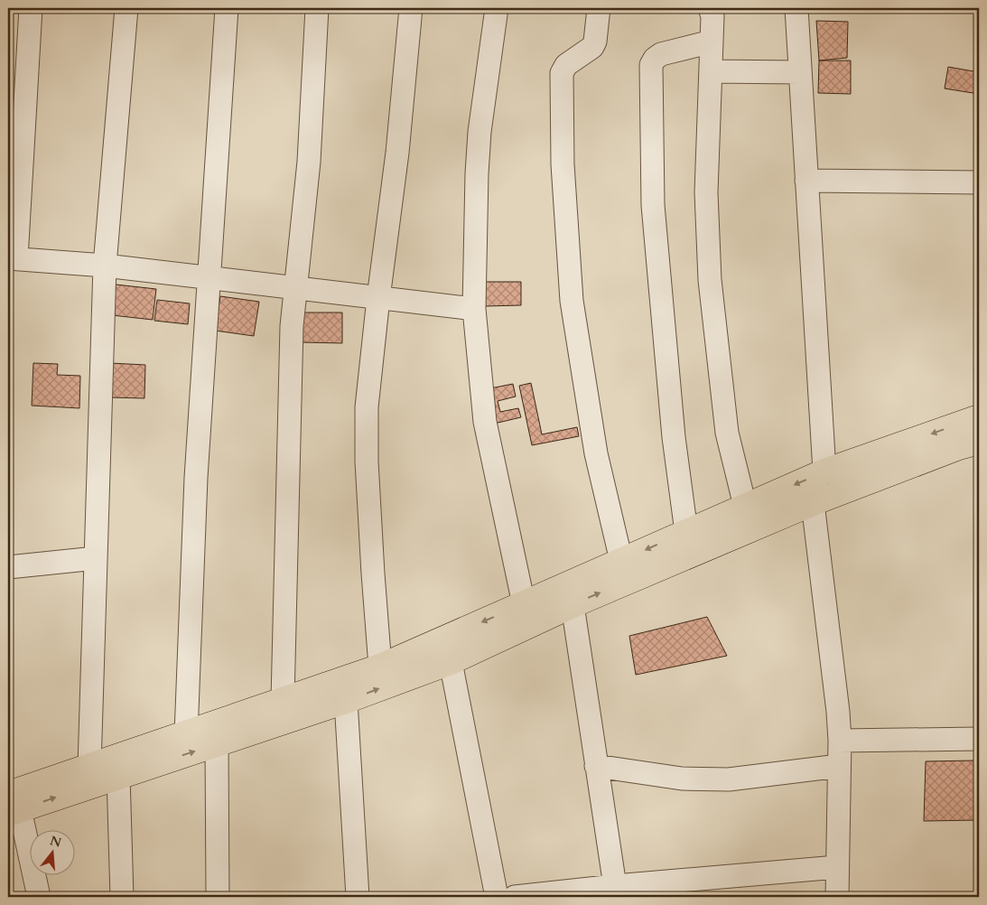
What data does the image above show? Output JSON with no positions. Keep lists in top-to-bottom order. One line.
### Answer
{"north":"top"}
